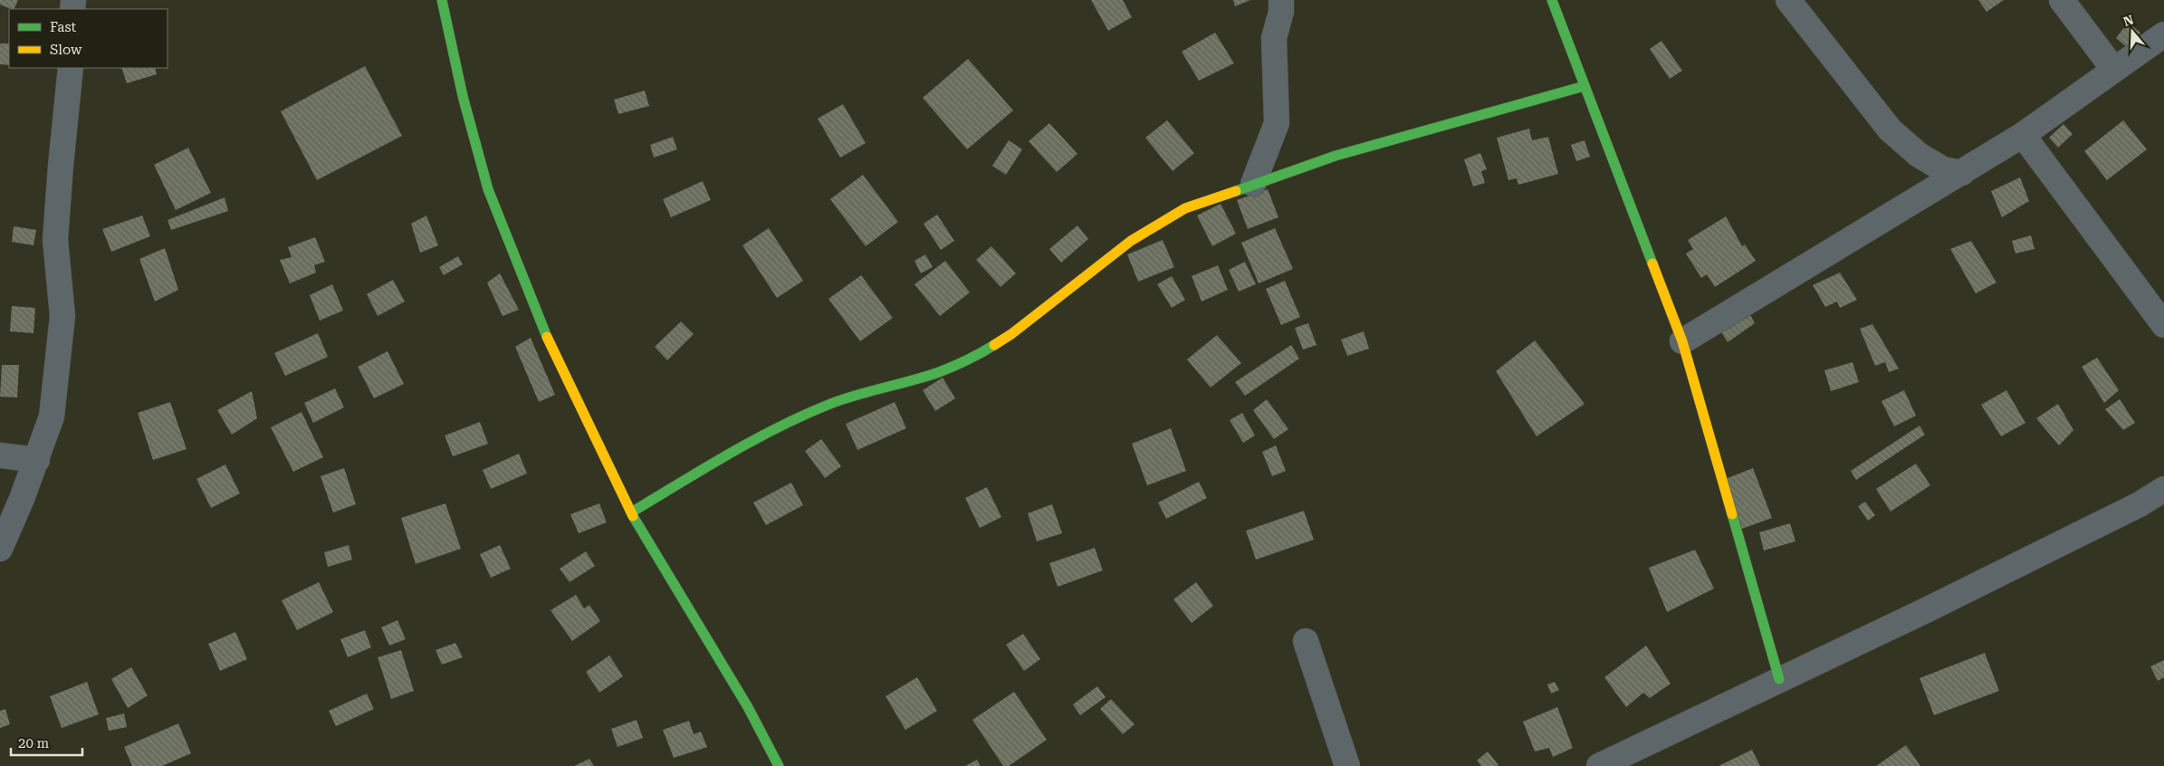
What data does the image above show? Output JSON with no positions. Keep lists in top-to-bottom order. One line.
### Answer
{"legend":["Fast","Slow"],"scale_bar":"20 m","north":"top"}
